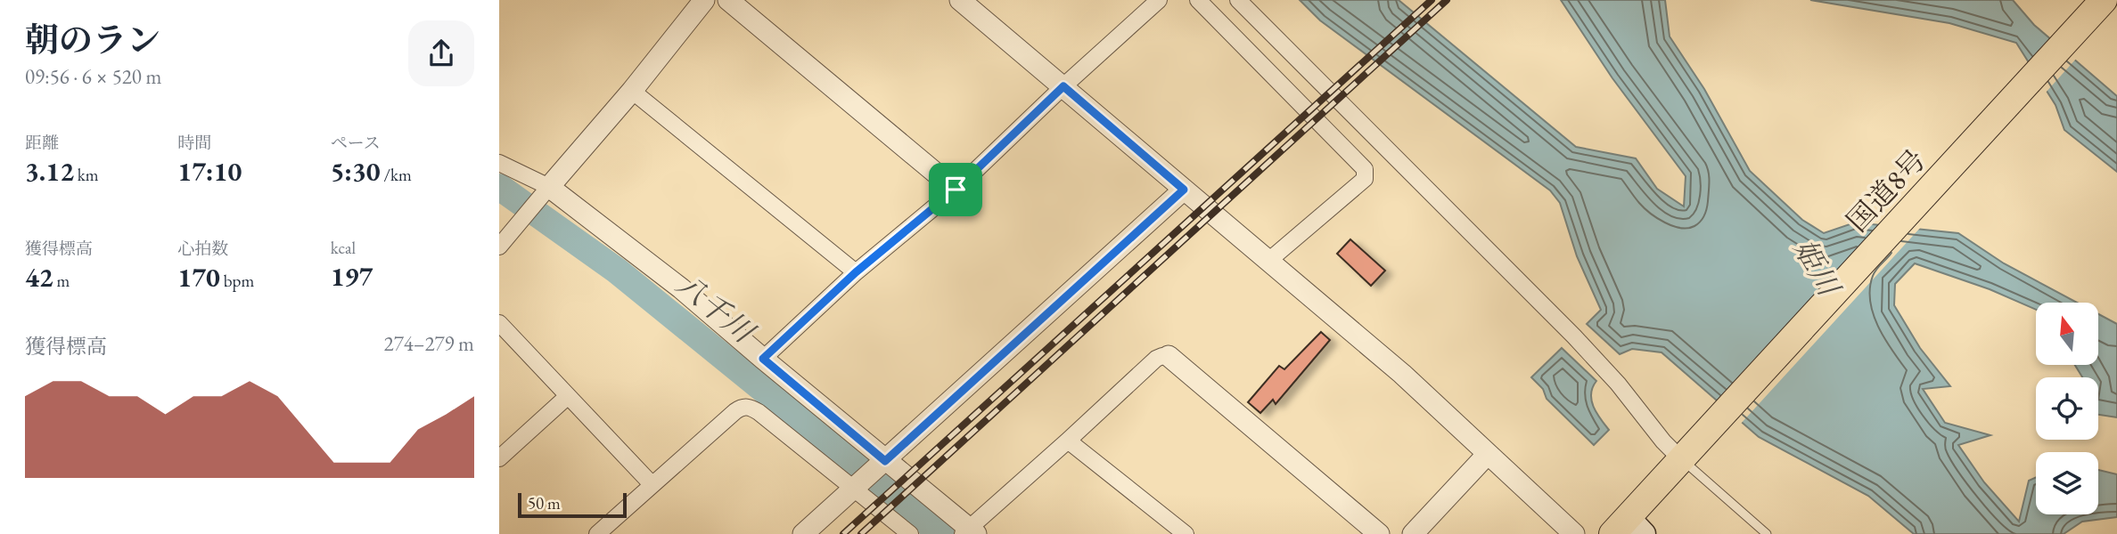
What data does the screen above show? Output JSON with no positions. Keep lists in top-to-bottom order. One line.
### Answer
{"streets":{"highway":["国道8号"]},"water":["姫川","八千川"],"scale_bar":"50 m","north":"top","page":{"heading":["朝のラン","09:56 · 6 × 520 m"],"stats":[["距離","3.12 km"],["時間","17:10"],["ペース","5:30 /km"],["獲得標高","42 m"],["心拍数","170 bpm"],["kcal","197"]],"chart":["獲得標高","274–279 m"],"scale":"50 m"}}
